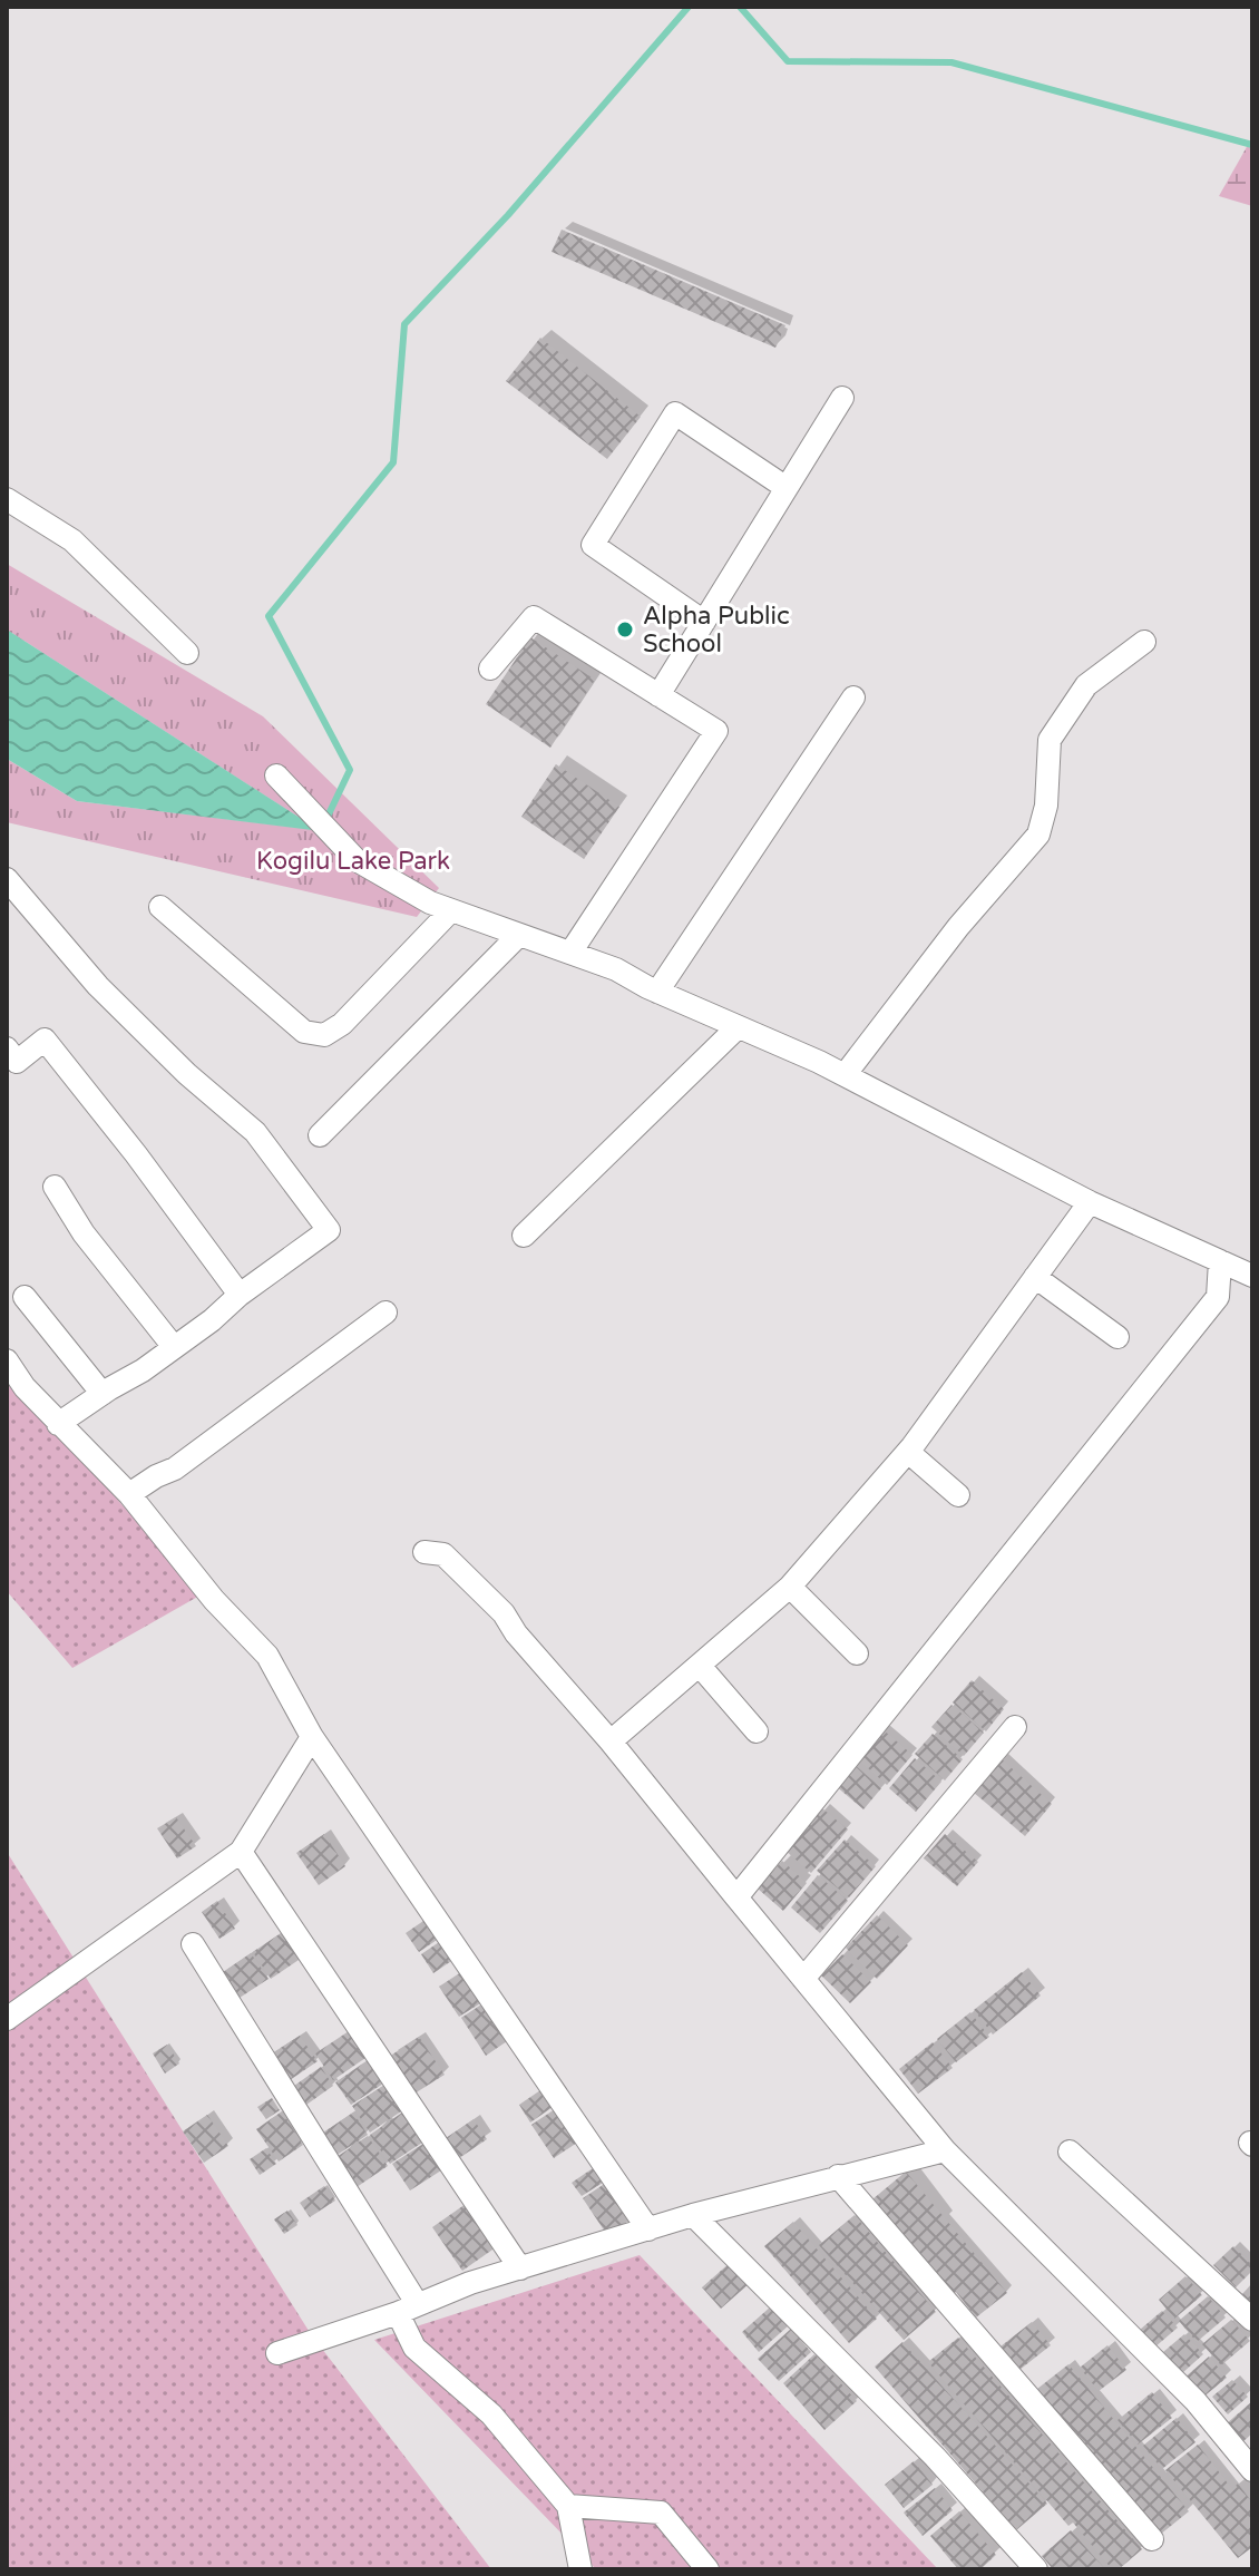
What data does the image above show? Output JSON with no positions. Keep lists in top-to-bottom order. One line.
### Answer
{"parks":["Kogilu Lake Park"],"places":["Alpha Public School"]}
